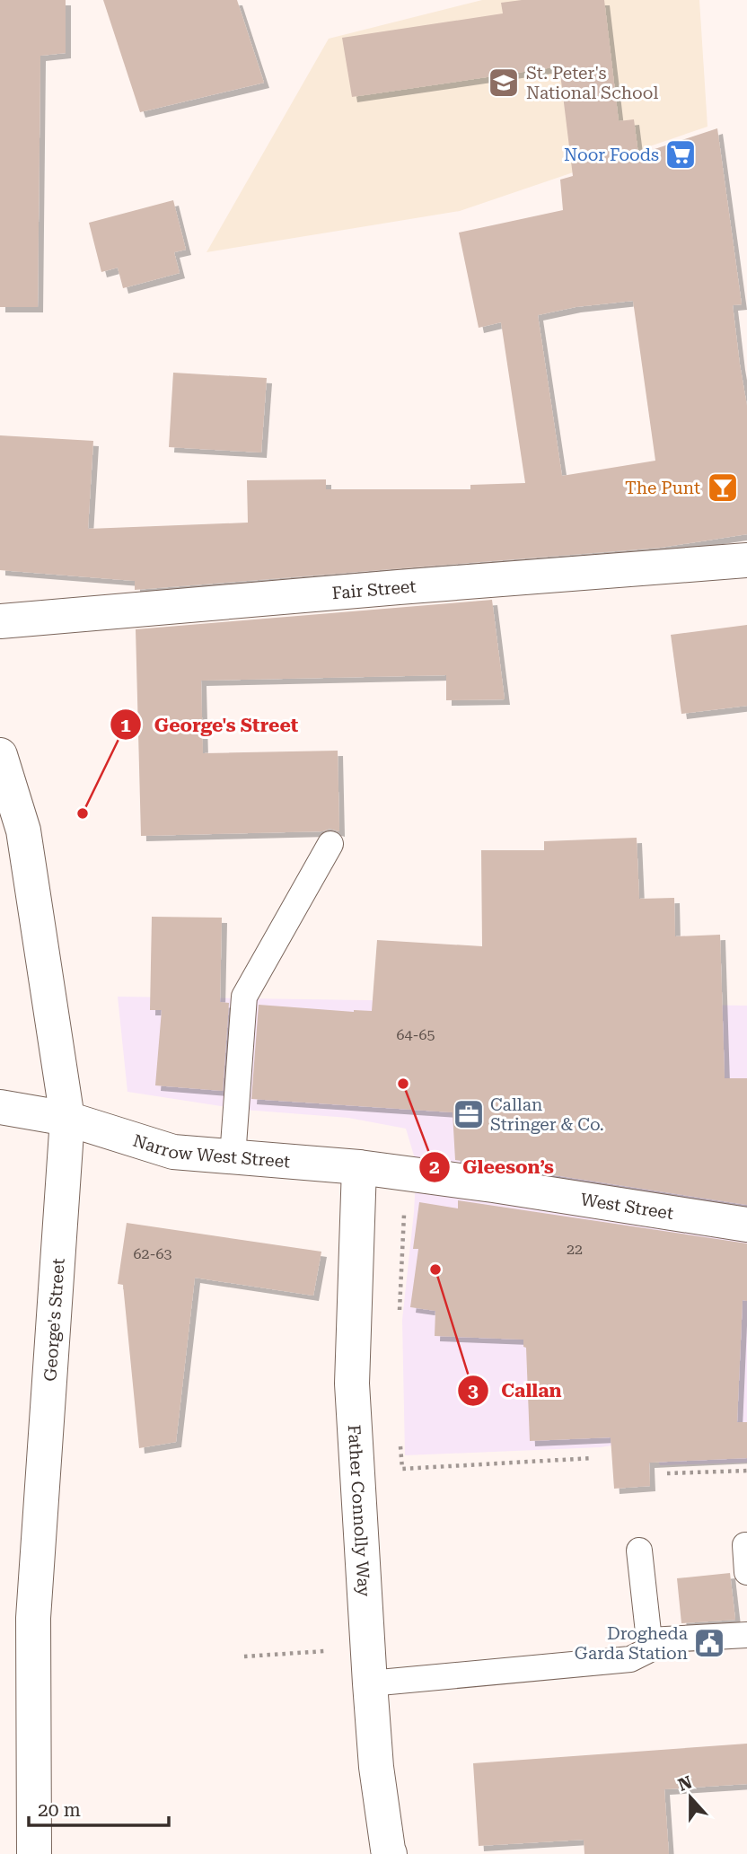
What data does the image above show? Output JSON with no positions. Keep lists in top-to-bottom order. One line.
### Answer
{"streets":{"main road":["Fair Street","Narrow West Street","West Street","George's Street","Father Connolly Way"]},"crossings":[["Narrow West Street","West Street"],["Narrow West Street","George's Street"],["Narrow West Street","Father Connolly Way"],["West Street","Father Connolly Way"]],"places":{"school or university":["St. Peter's National School"],"supermarket":["Noor Foods"],"bar":["The Punt"],"other":["George's Street","Gleeson’s","Callan"],"office":["Callan Stringer & Co."],"public building":["Drogheda Garda Station"]},"house_numbers":["64-65","22","62-63"],"scale_bar":"20 m","north":"top"}
